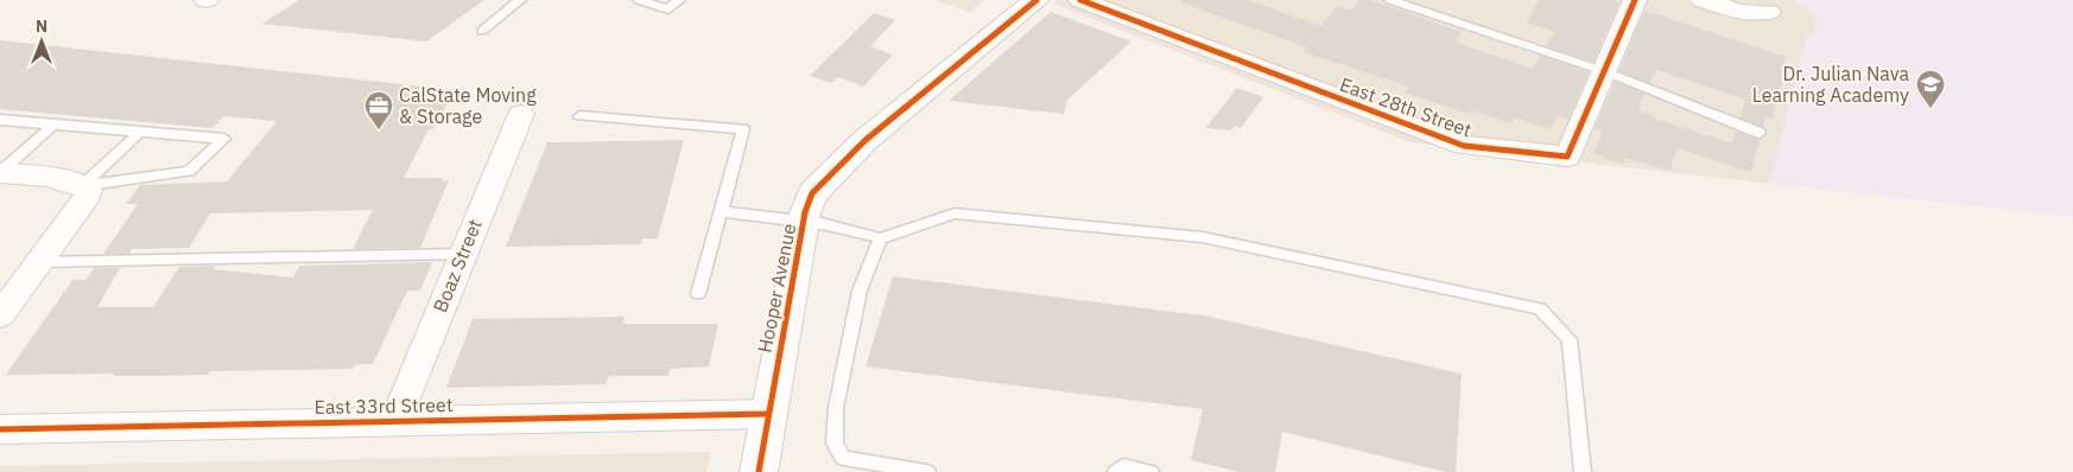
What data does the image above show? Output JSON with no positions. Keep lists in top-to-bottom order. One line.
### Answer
{"streets":{"street":["East 28th Street","Boaz Street","Hooper Avenue","East 33rd Street"]},"crossings":[["Boaz Street","East 33rd Street"],["Hooper Avenue","East 33rd Street"]],"places":{"school or university":["Dr. Julian Nava Learning Academy"],"office":["CalState Moving & Storage"]},"north":"top"}
